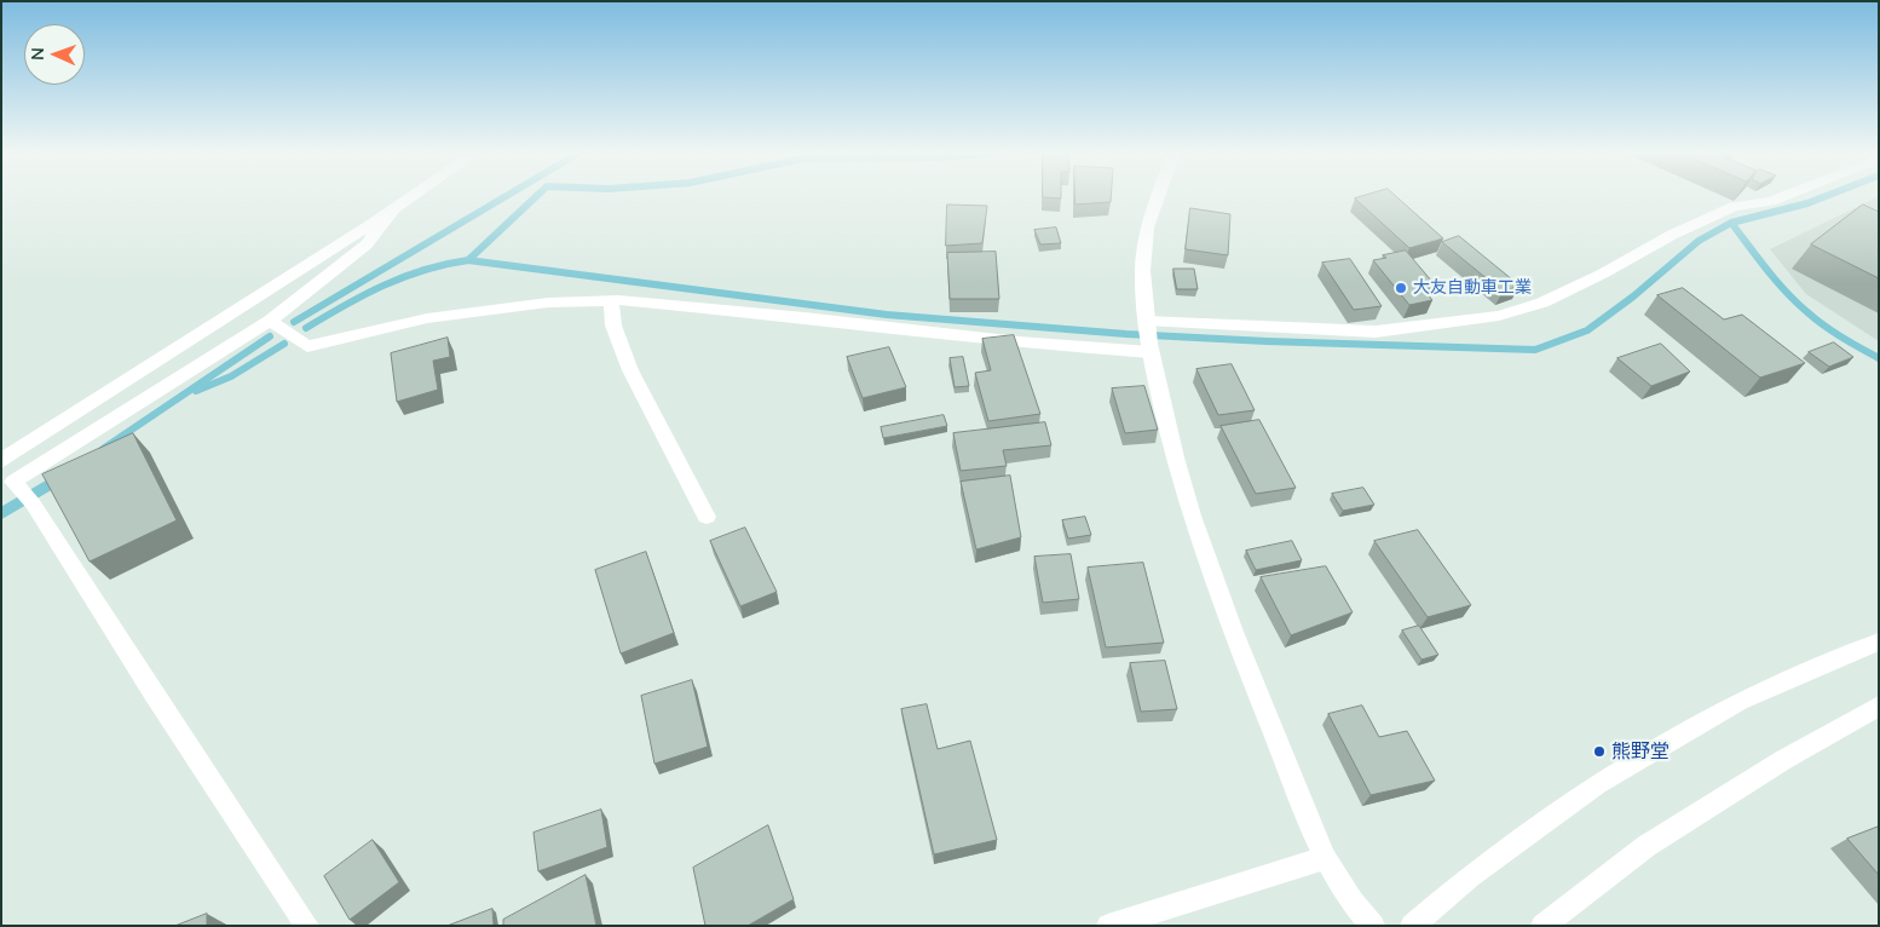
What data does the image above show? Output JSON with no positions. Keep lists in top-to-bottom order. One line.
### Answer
{"places":["大友自動車工業","熊野堂"],"north":"left"}
